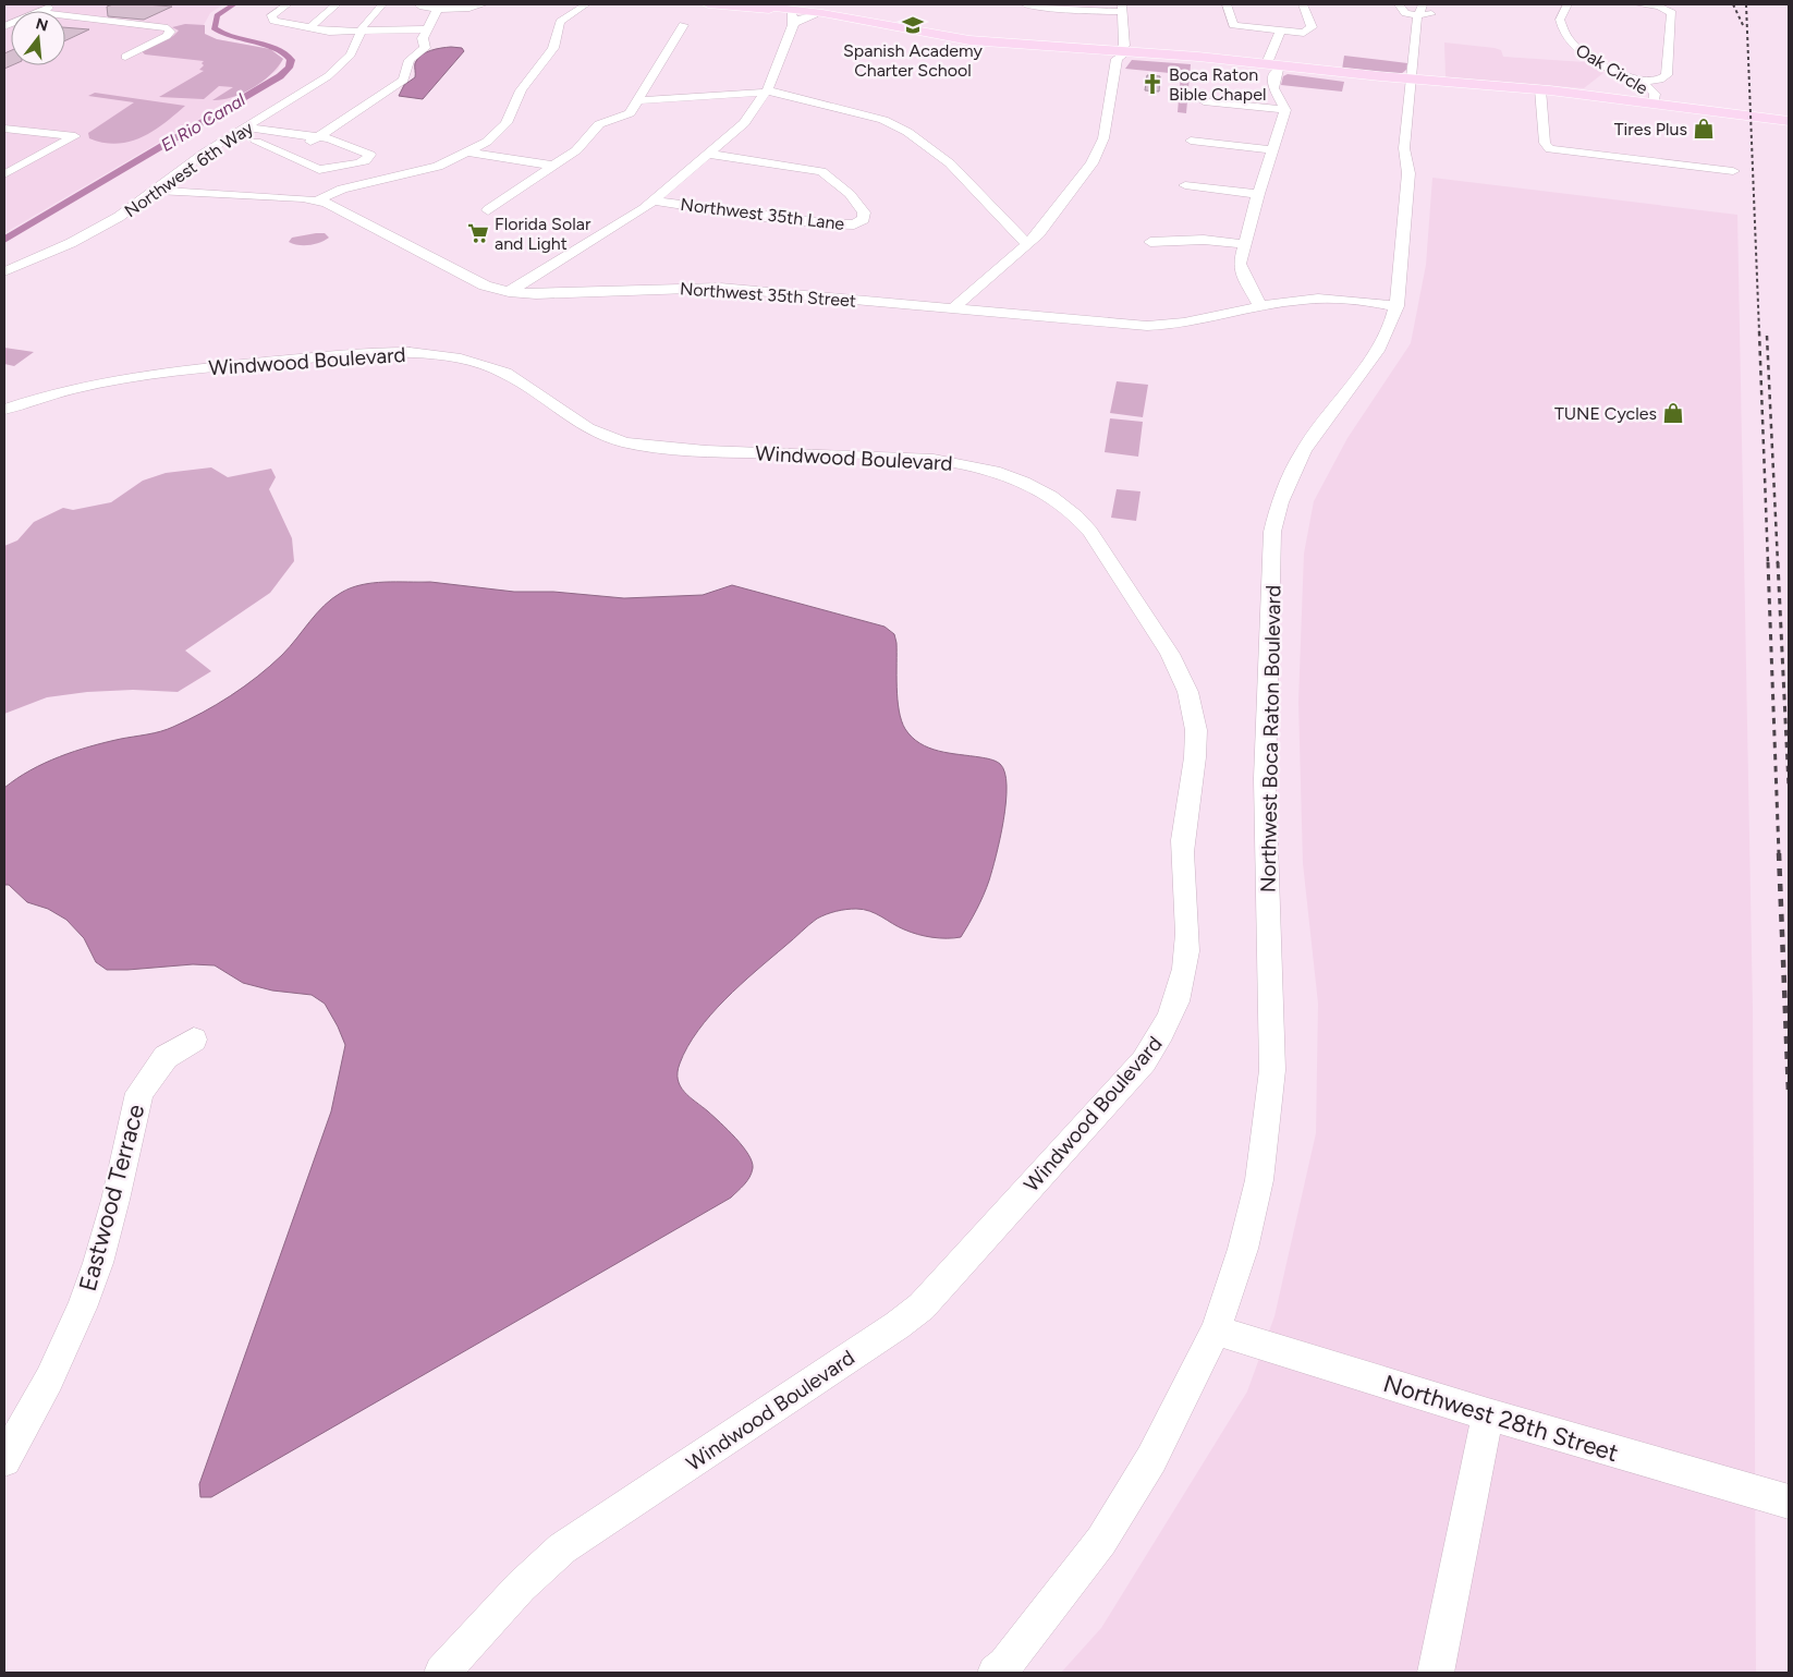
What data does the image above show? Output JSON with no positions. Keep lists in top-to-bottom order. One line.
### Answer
{"streets":{"street":["Oak Circle","Northwest 6th Way","Northwest 35th Lane","Northwest 35th Street","Windwood Boulevard","Northwest Boca Raton Boulevard","Eastwood Terrace","Northwest 28th Street"]},"crossings":[["Northwest 6th Way","Northwest 35th Street"],["Northwest 35th Street","Northwest Boca Raton Boulevard"],["Northwest Boca Raton Boulevard","Northwest 28th Street"]],"water":["El Rio Canal"],"places":{"school or university":["Spanish Academy Charter School"],"church":["Boca Raton Bible Chapel"],"shop":["Tires Plus","TUNE Cycles"],"supermarket":["Florida Solar and Light"]},"north":"top"}
